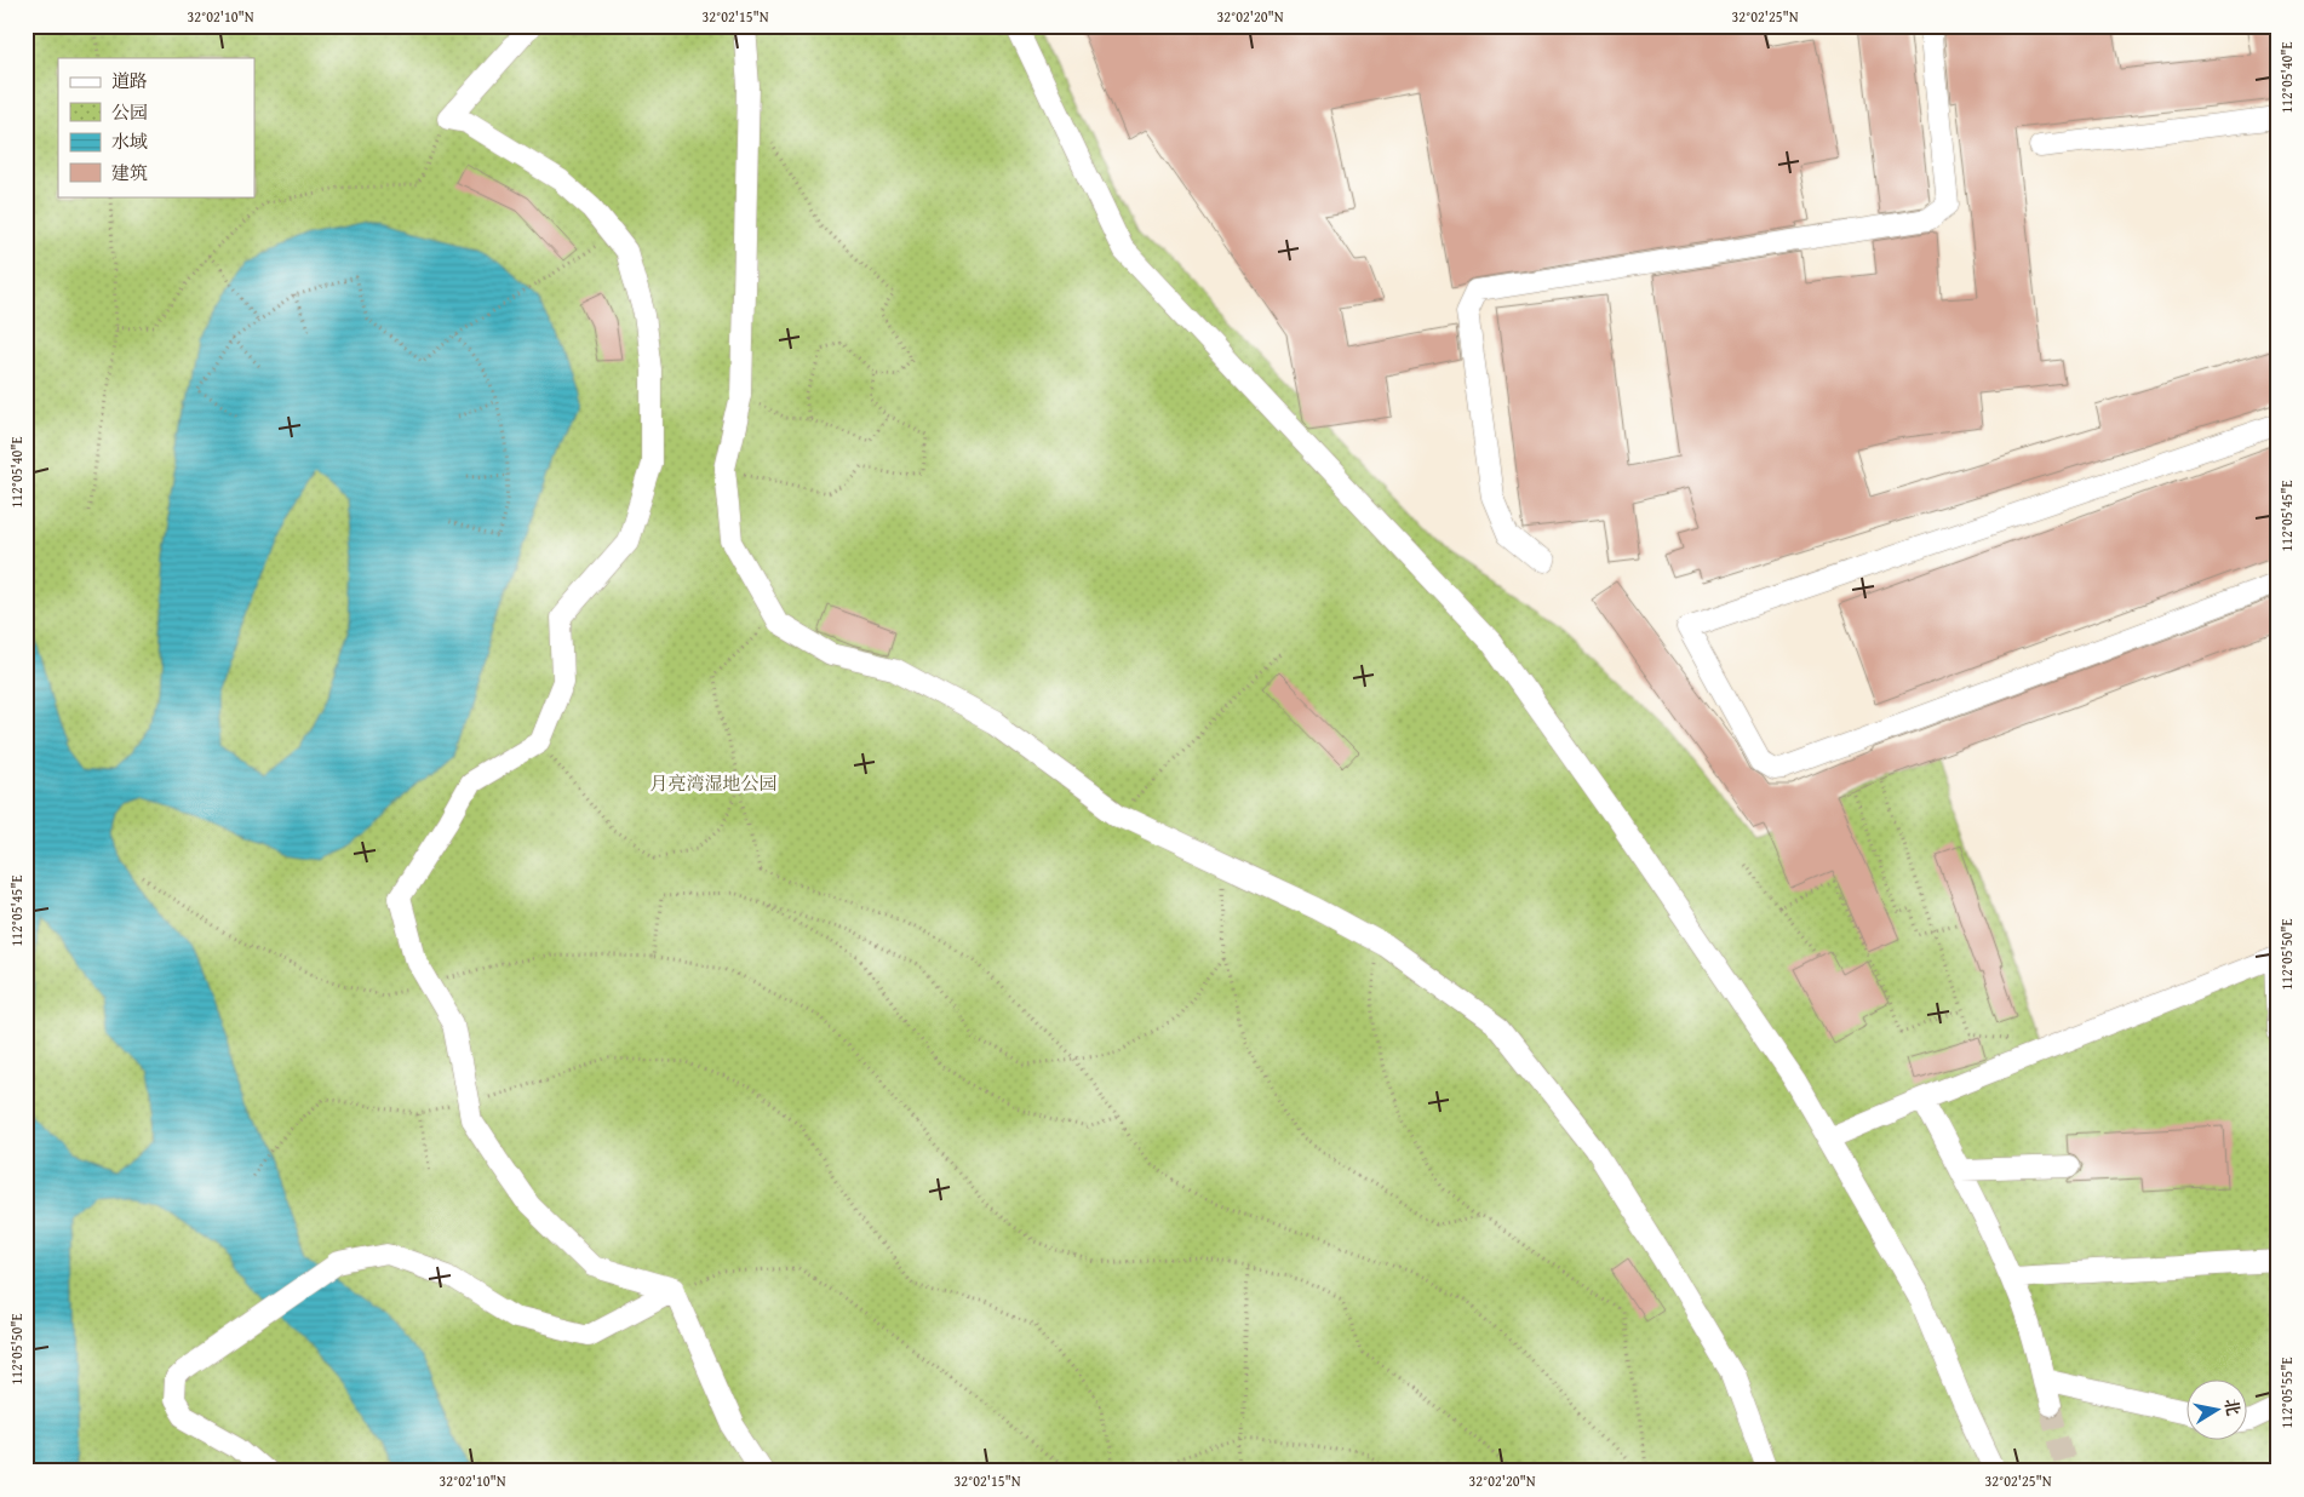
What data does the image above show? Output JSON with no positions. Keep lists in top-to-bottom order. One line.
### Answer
{"parks":["月亮湾湿地公园"],"legend":["道路","公园","水域","建筑"],"north":"right","coordinates":["32°02'10\"N","32°02'15\"N","32°02'20\"N","32°02'25\"N","112°05'40\"E","112°05'45\"E","112°05'50\"E","112°05'55\"E"]}
